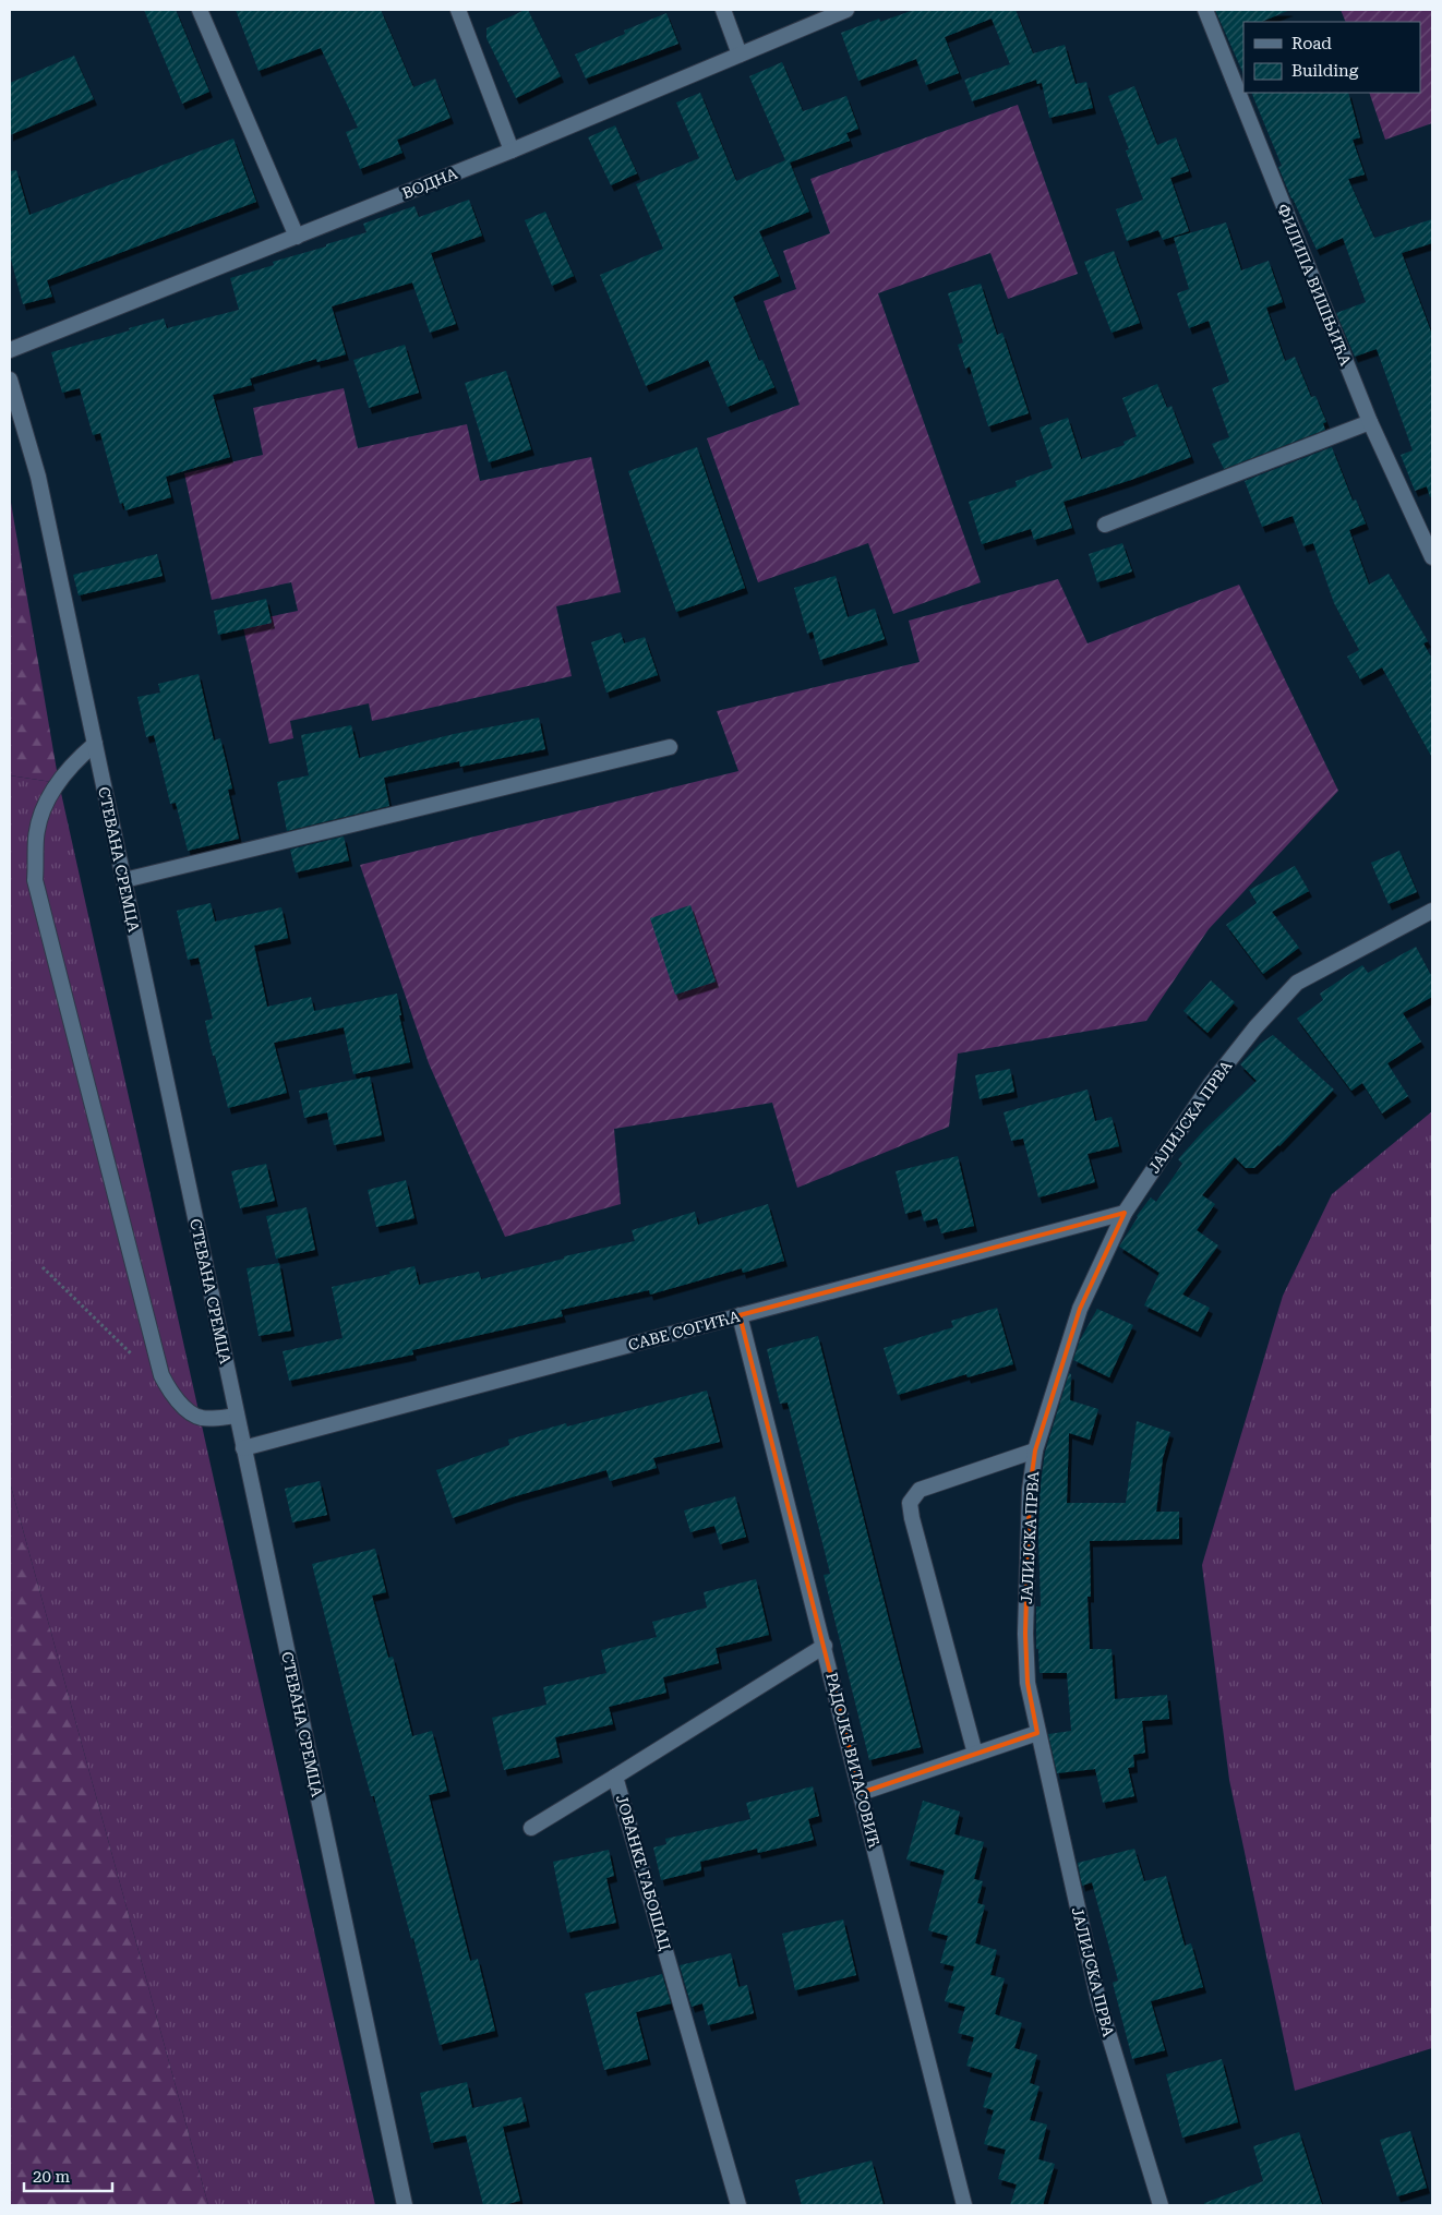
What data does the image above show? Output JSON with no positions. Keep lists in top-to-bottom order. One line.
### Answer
{"streets":{"street":["ВОДНА","ФИЛИПА ВИШЊИЋА","СТЕВАНА СРЕМЦА","ЈАЛИЈСКА ПРВА","САВЕ СОГИЋА","РАДОЈКЕ ВИТАСОВИЋ","ЈОВАНКЕ ГАБОШАЦ"]},"crossings":[["СТЕВАНА СРЕМЦА","САВЕ СОГИЋА"],["ЈАЛИЈСКА ПРВА","САВЕ СОГИЋА"],["САВЕ СОГИЋА","РАДОЈКЕ ВИТАСОВИЋ"],["РАДОЈКЕ ВИТАСОВИЋ","ЈОВАНКЕ ГАБОШАЦ"]],"legend":["Road","Building"],"scale_bar":"20 m"}
